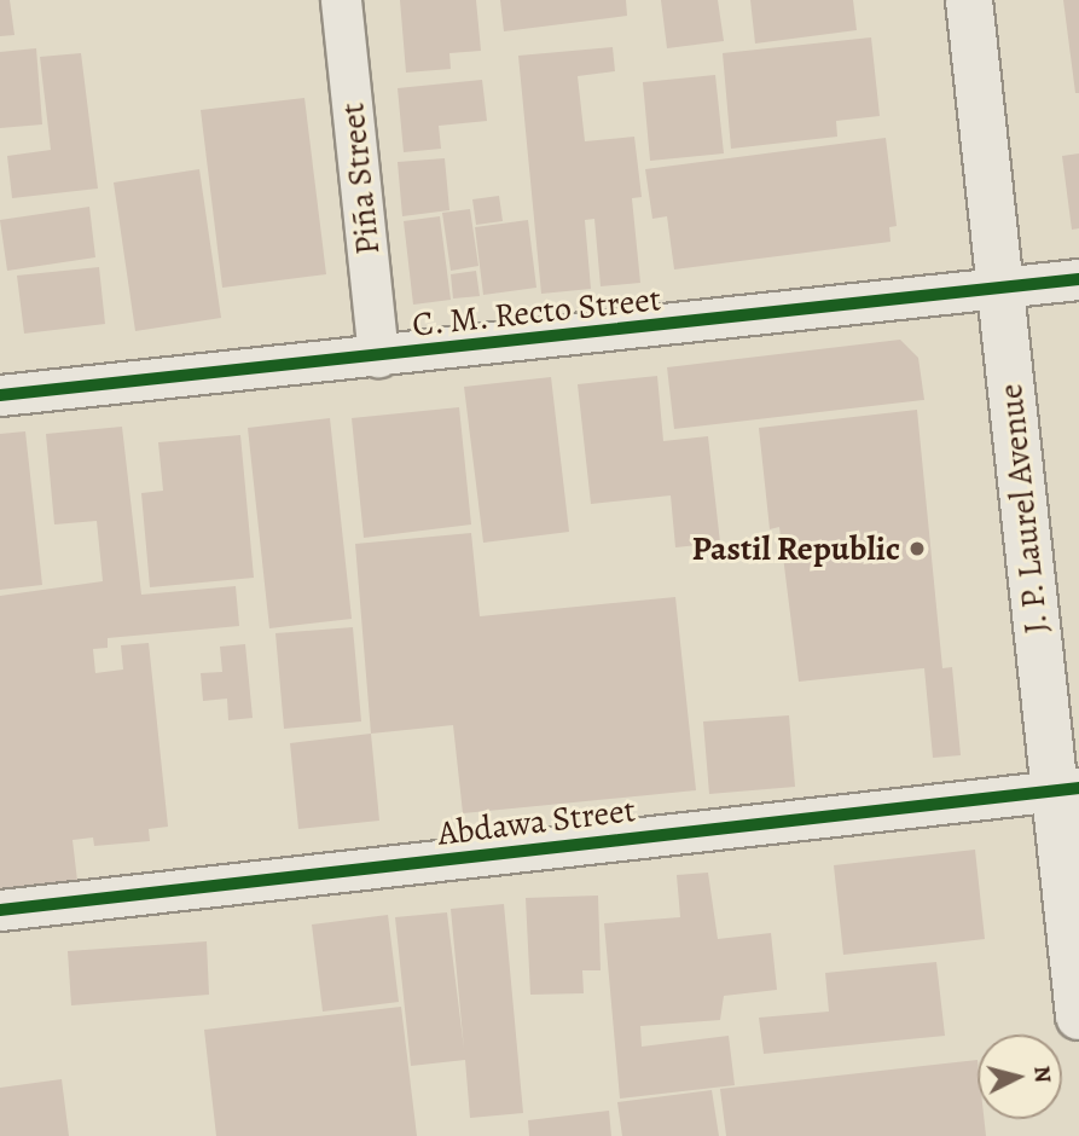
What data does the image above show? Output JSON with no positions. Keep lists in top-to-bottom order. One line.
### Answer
{"streets":{"street":["Piña Street","C. M. Recto Street","J. P. Laurel Avenue","Abdawa Street"]},"crossings":[["Piña Street","C. M. Recto Street"],["C. M. Recto Street","J. P. Laurel Avenue"],["J. P. Laurel Avenue","Abdawa Street"]],"places":["Pastil Republic"],"north":"right"}
